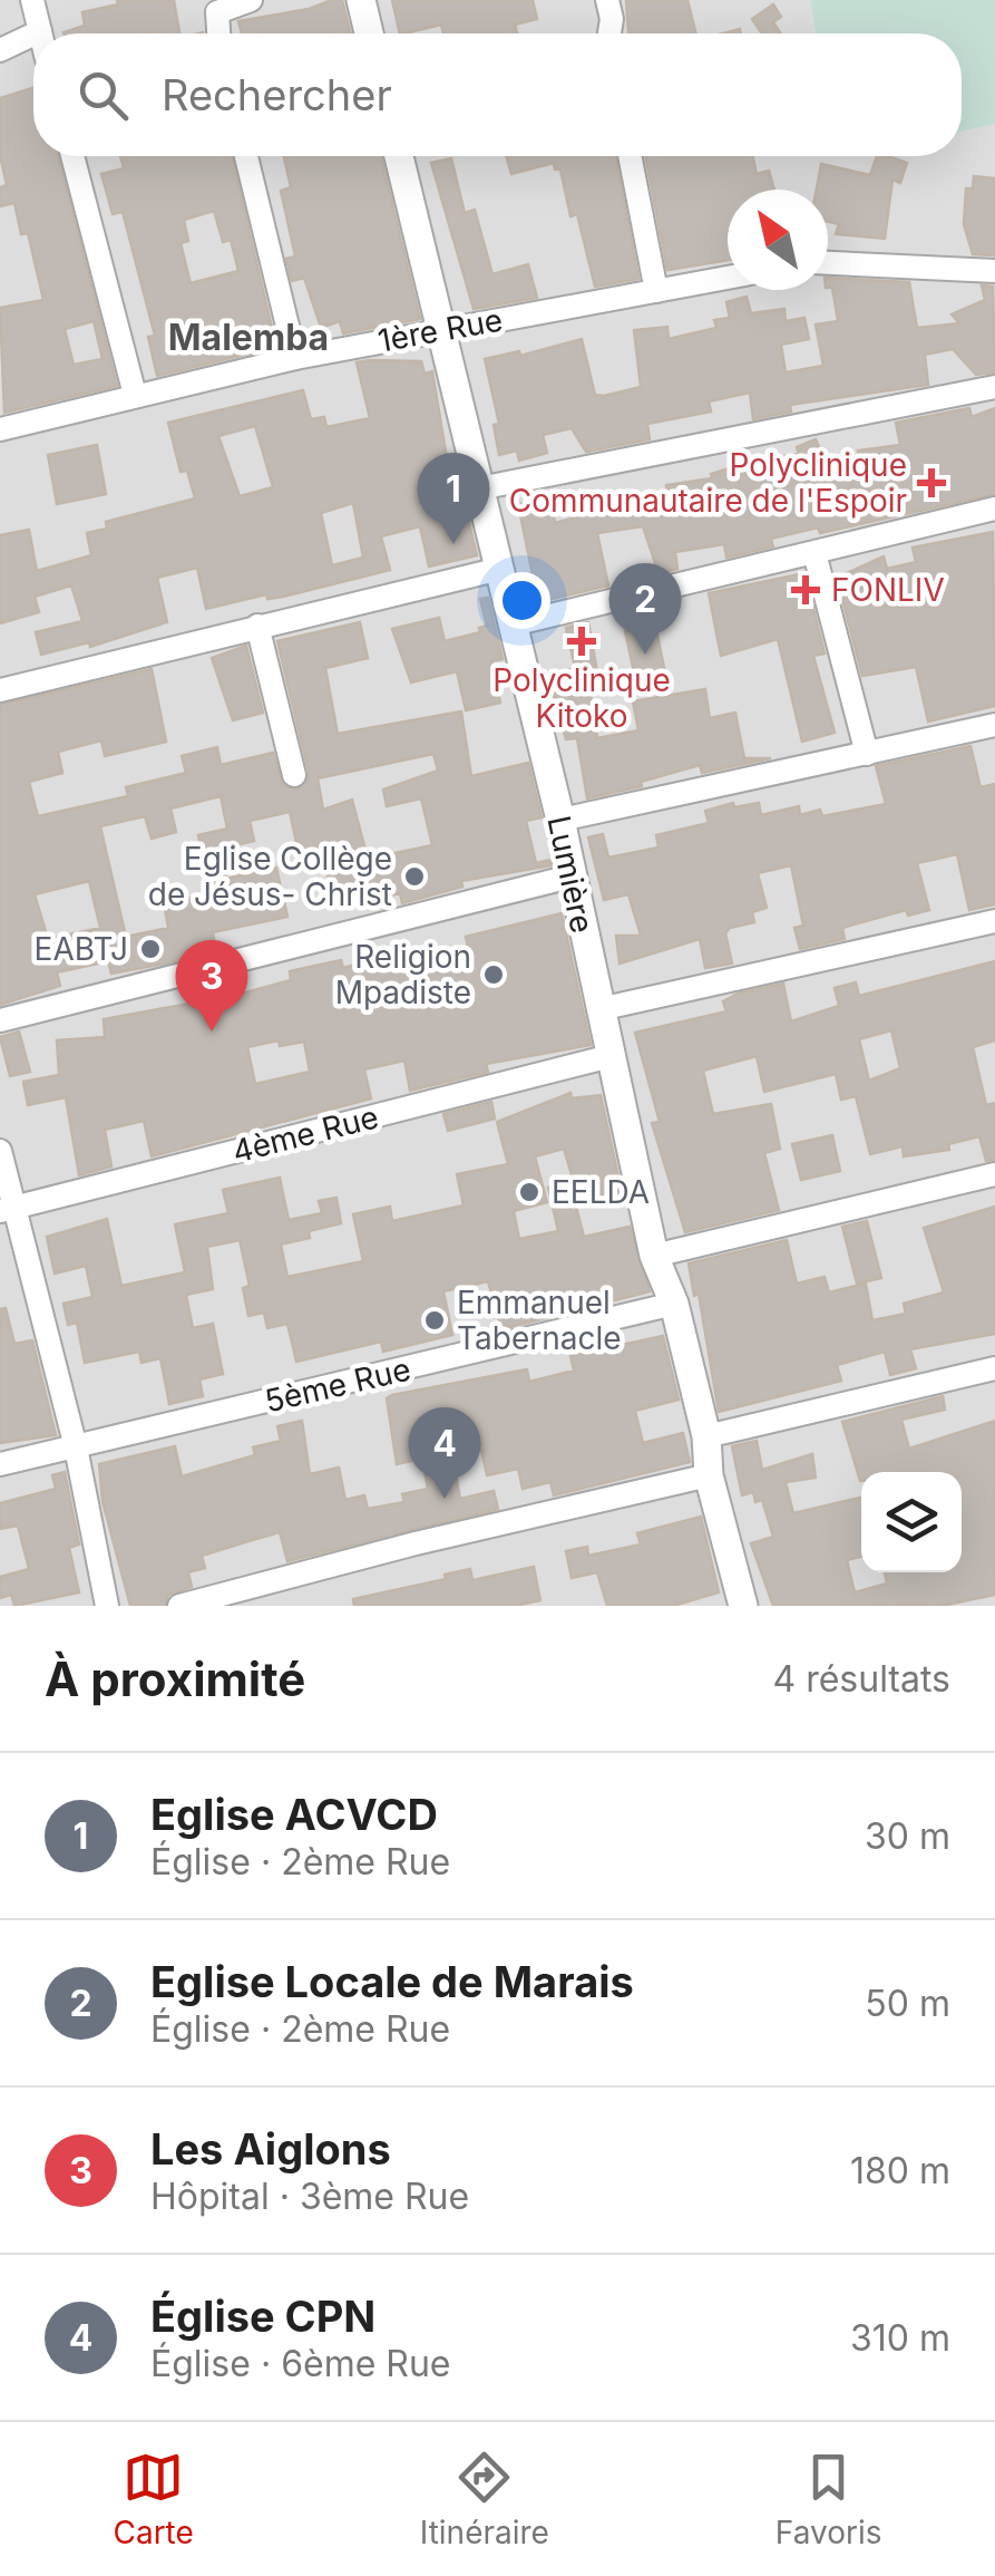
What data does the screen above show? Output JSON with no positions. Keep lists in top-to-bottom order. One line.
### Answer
{"streets":{"street":["1ère Rue","Lumière","4ème Rue","5ème Rue"]},"crossings":[["1ère Rue","Lumière"],["Lumière","4ème Rue"],["Lumière","5ème Rue"]],"districts":["Malemba"],"places":{"health":["Polyclinique Communautaire de l'Espoir","FONLIV","Polyclinique Kitoko"],"other":["Eglise Collège de Jésus- Christ","EABTJ","Religion Mpadiste","EELDA","Emmanuel Tabernacle"]},"north":"top left","page":{"search":"Rechercher","pins":["1","2","3","4"],"heading":["À proximité","4 résultats"],"list":[{"mark":"1","name":"Eglise ACVCD","note":"Église · 2ème Rue","value":"30 m"},{"mark":"2","name":"Eglise Locale de Marais","note":"Église · 2ème Rue","value":"50 m"},{"mark":"3","name":"Les Aiglons","note":"Hôpital · 3ème Rue","value":"180 m"},{"mark":"4","name":"Église CPN","note":"Église · 6ème Rue","value":"310 m"}],"nav":["Carte","Itinéraire","Favoris"]}}
